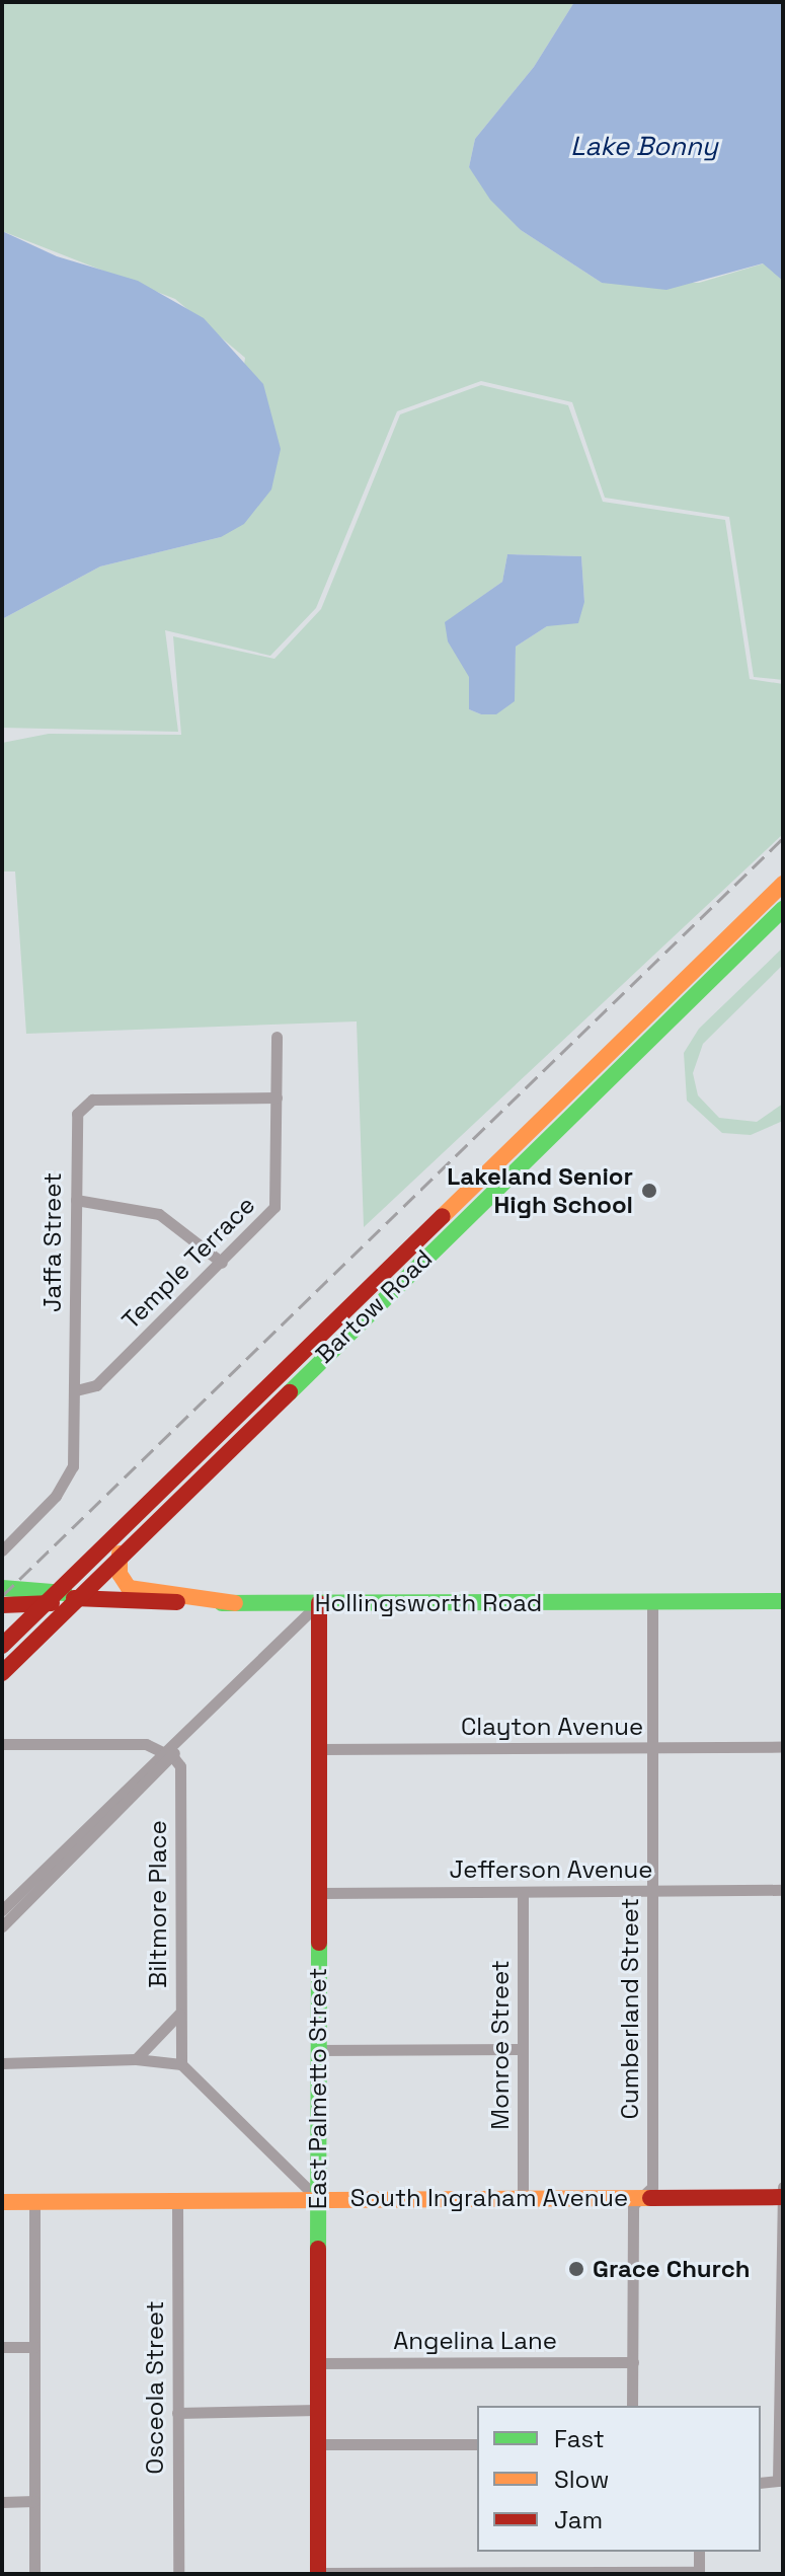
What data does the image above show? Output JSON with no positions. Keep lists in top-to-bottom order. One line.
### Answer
{"streets":{"main road":["Bartow Road","Hollingsworth Road","East Palmetto Street","South Ingraham Avenue"],"street":["Jaffa Street","Temple Terrace","Clayton Avenue","Jefferson Avenue","Biltmore Place","Cumberland Street","Monroe Street","Angelina Lane","Osceola Street"]},"crossings":[["Jaffa Street","Temple Terrace"],["Bartow Road","Hollingsworth Road"],["Hollingsworth Road","Cumberland Street"],["Hollingsworth Road","East Palmetto Street"],["Clayton Avenue","Cumberland Street"],["Clayton Avenue","East Palmetto Street"],["Jefferson Avenue","Cumberland Street"],["Jefferson Avenue","Monroe Street"],["Jefferson Avenue","East Palmetto Street"],["Cumberland Street","South Ingraham Avenue"],["Cumberland Street","Angelina Lane"],["Monroe Street","South Ingraham Avenue"],["East Palmetto Street","South Ingraham Avenue"],["East Palmetto Street","Angelina Lane"],["South Ingraham Avenue","Osceola Street"]],"water":["Lake Bonny"],"places":["Lakeland Senior High School","Grace Church"],"legend":["Fast","Slow","Jam"]}
